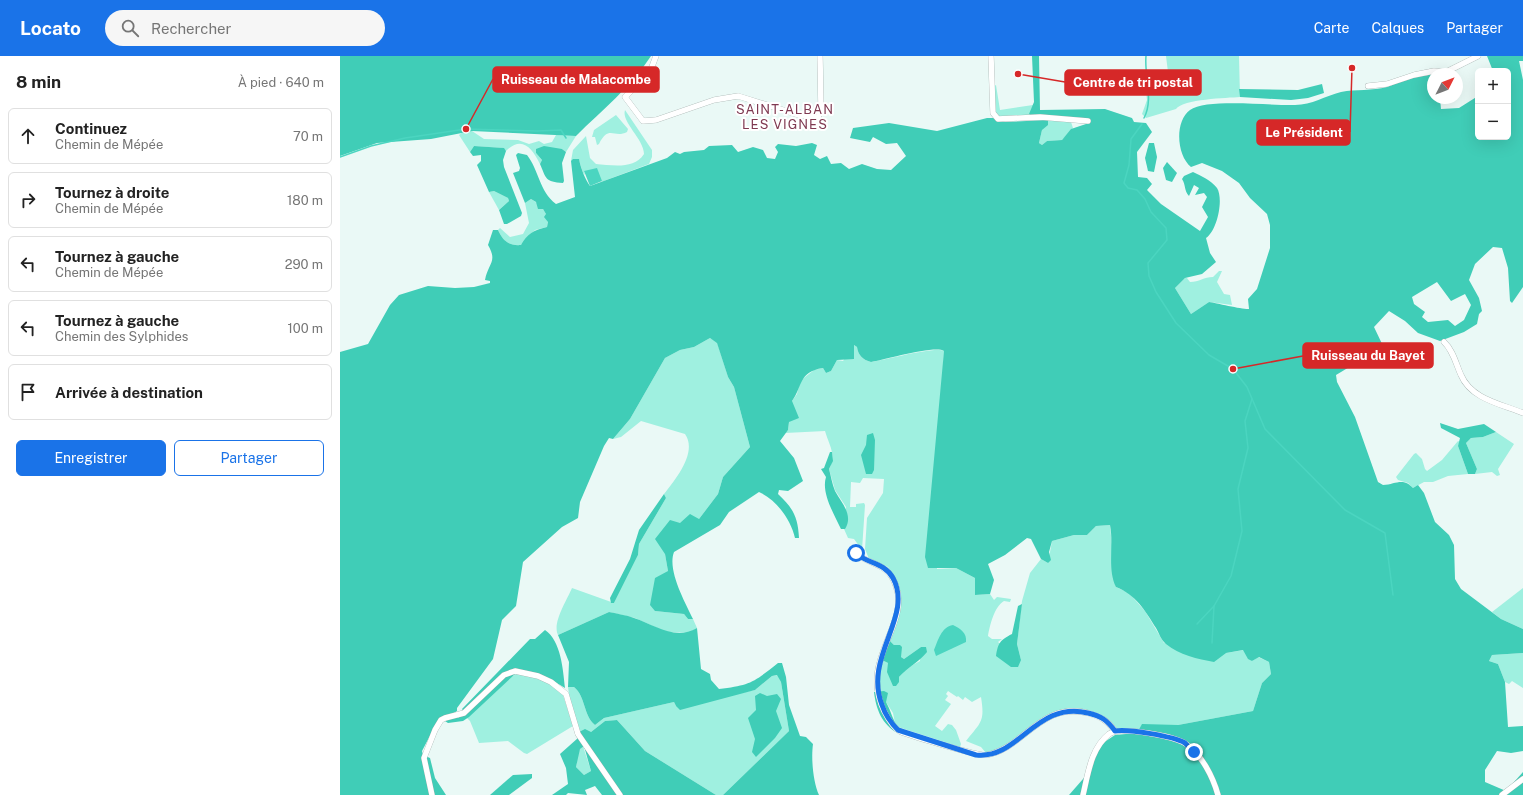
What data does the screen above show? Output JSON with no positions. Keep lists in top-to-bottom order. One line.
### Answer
{"districts":["SAINT-ALBAN LES VIGNES"],"places":["Le Président","Centre de tri postal","Ruisseau de Malacombe","Ruisseau du Bayet"],"north":"top right","page":{"header":"Locato","search":"Rechercher","nav":["Carte","Calques","Partager"],"heading":["8 min","À pied · 640 m"],"map_buttons":["+","−"],"list":[["Continuez","Chemin de Mépée","70 m"],["Tournez à droite","Chemin de Mépée","180 m"],["Tournez à gauche","Chemin de Mépée","290 m"],["Tournez à gauche","Chemin des Sylphides","100 m"],"Arrivée à destination"],"buttons":["Enregistrer","Partager"]}}
